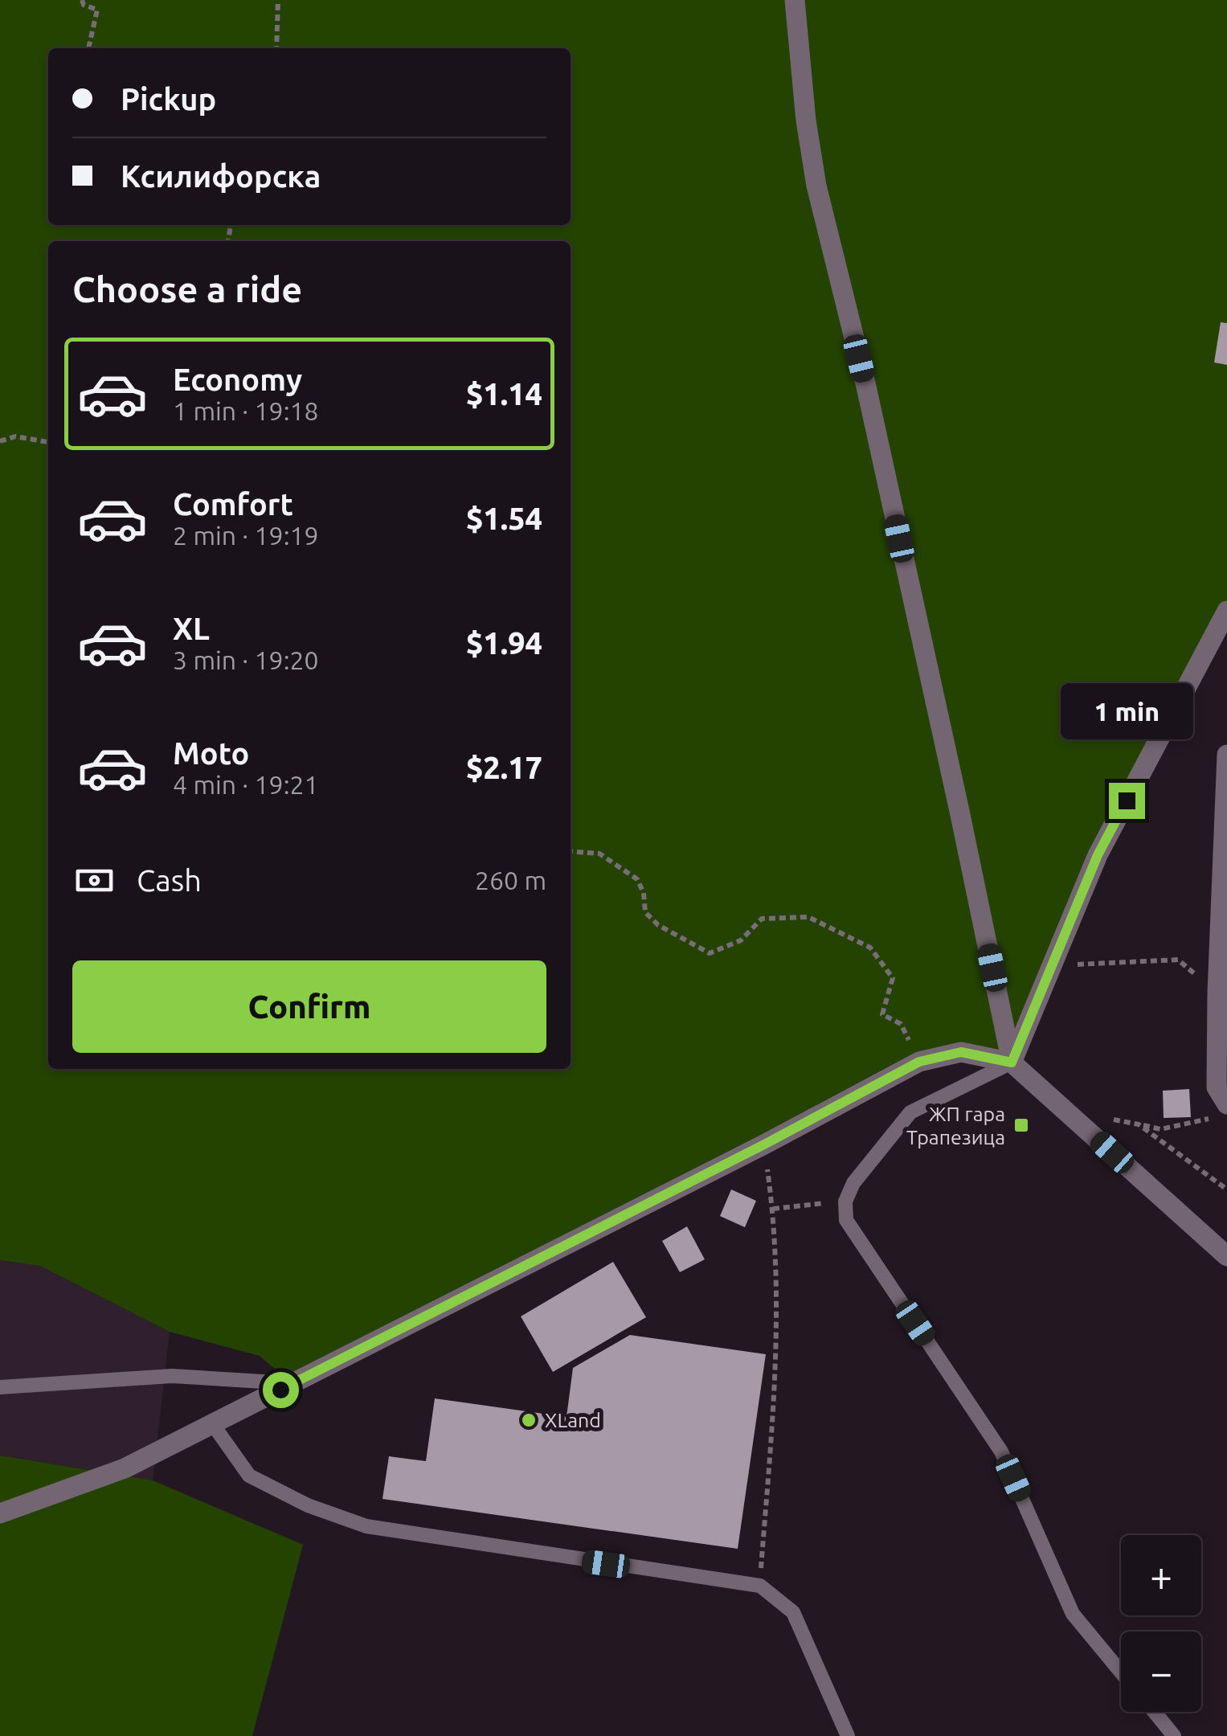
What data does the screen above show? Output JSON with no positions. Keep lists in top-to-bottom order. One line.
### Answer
{"places":{"transit":["ЖП гара Трапезица"],"other":["XLand"]},"page":{"banner":["Pickup","Ксилифорска"],"heading":"Choose a ride","list":[{"name":"Economy","note":"1 min · 19:18","value":"$1.14"},{"name":"Comfort","note":"2 min · 19:19","value":"$1.54"},{"name":"XL","note":"3 min · 19:20","value":"$1.94"},{"name":"Moto","note":"4 min · 19:21","value":"$2.17"}],"bubble":"1 min","pay":["Cash","260 m"],"buttons":"Confirm","map_buttons":["+","−"]}}
